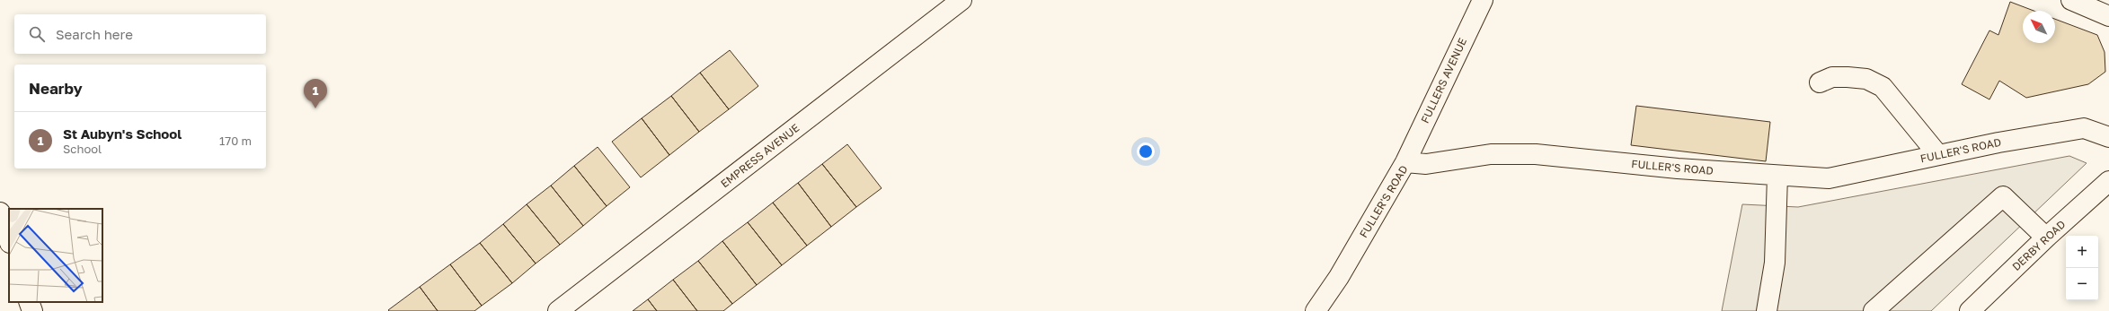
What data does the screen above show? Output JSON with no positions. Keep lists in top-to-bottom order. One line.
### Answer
{"streets":{"street":["FULLERS AVENUE","FULLER'S ROAD","EMPRESS AVENUE","DERBY ROAD"]},"crossings":[["FULLERS AVENUE","FULLER'S ROAD"]],"north":"top left","page":{"search":"Search here","heading":"Nearby","pins":"1","list":[{"mark":"1","name":"St Aubyn's School","note":"School","value":"170 m"}],"map_buttons":["+","−"]}}
